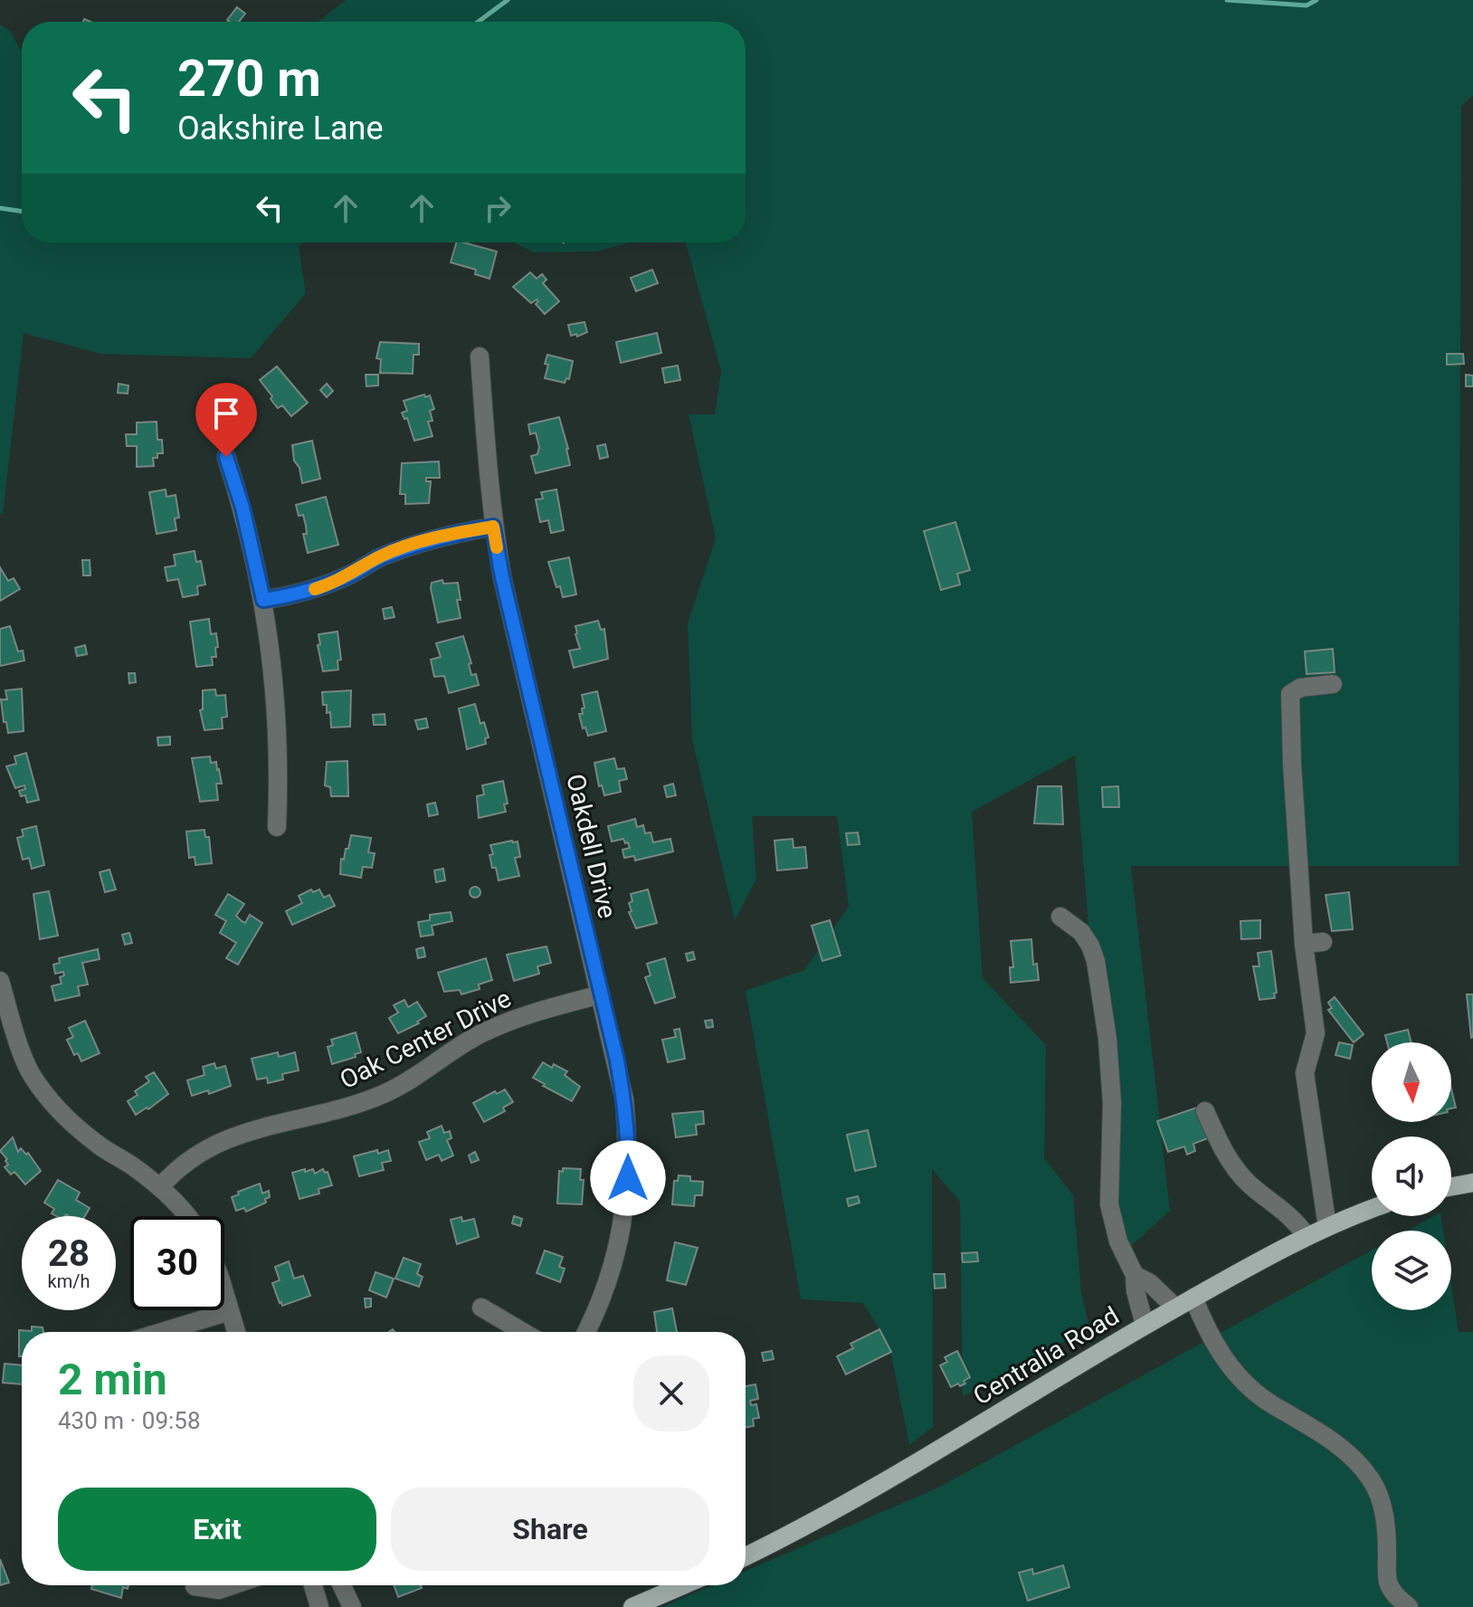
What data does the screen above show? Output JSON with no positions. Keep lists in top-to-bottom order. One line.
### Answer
{"streets":{"main road":["Centralia Road"],"street":["Oakdell Drive","Oak Center Drive"]},"crossings":[["Oakdell Drive","Oak Center Drive"]],"north":"bottom","page":{"turn":["270 m","Oakshire Lane"],"speed":"28 km/h","limit":"30","heading":["2 min","430 m · 09:58"],"buttons":["Exit","Share"]}}
